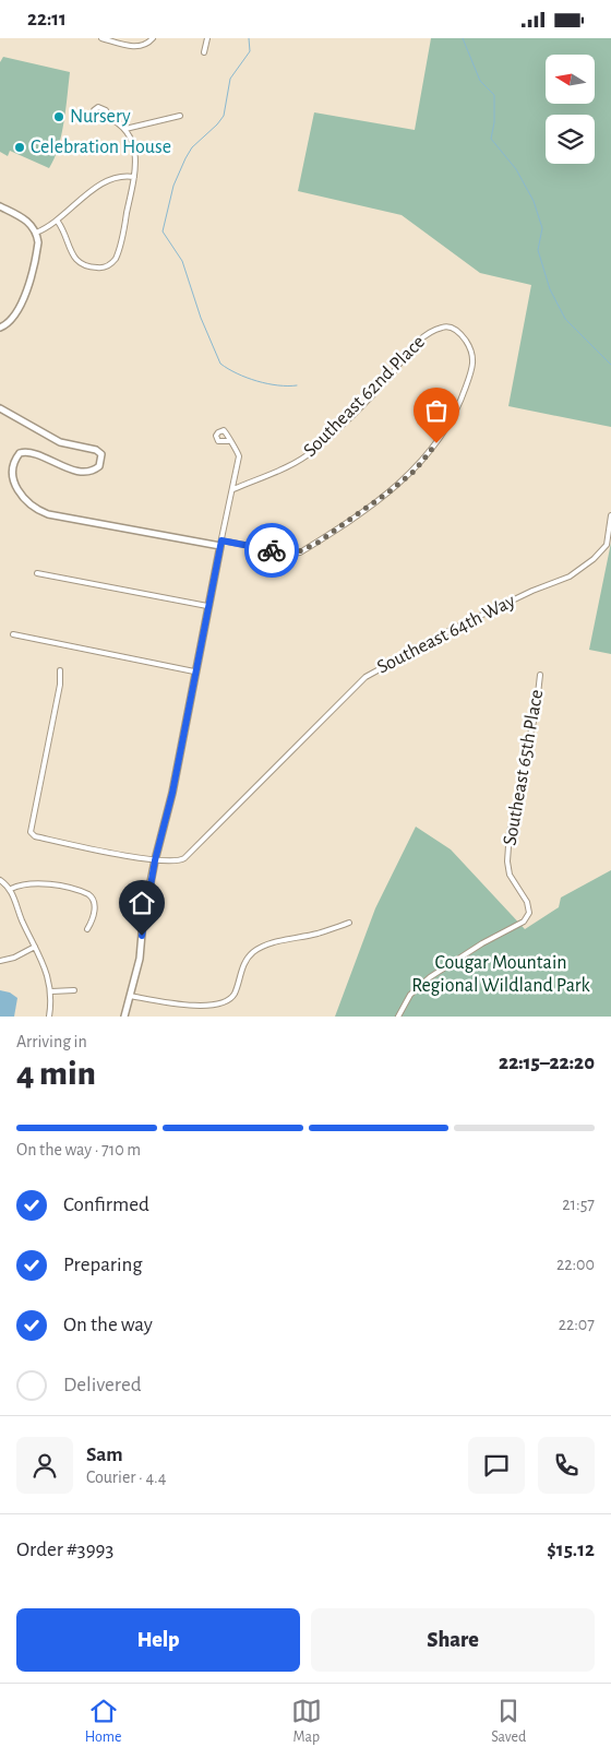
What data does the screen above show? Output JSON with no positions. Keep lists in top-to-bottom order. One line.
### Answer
{"streets":{"street":["Southeast 62nd Place","Southeast 64th Way","Southeast 65th Place"]},"parks":["Cougar Mountain Regional Wildland Park"],"places":["Nursery","Celebration House"],"north":"left","page":{"status":"22:11","heading":["4 min","Arriving in","22:15–22:20"],"panel":["Sam","Courier · 4.4","Order #3993","$15.12"],"bar":"On the way · 710 m","list":[["Confirmed","21:57"],["Preparing","22:00"],["On the way","22:07"],"Delivered"],"buttons":["Help","Share"],"tabs":["Home","Map","Saved"]}}
